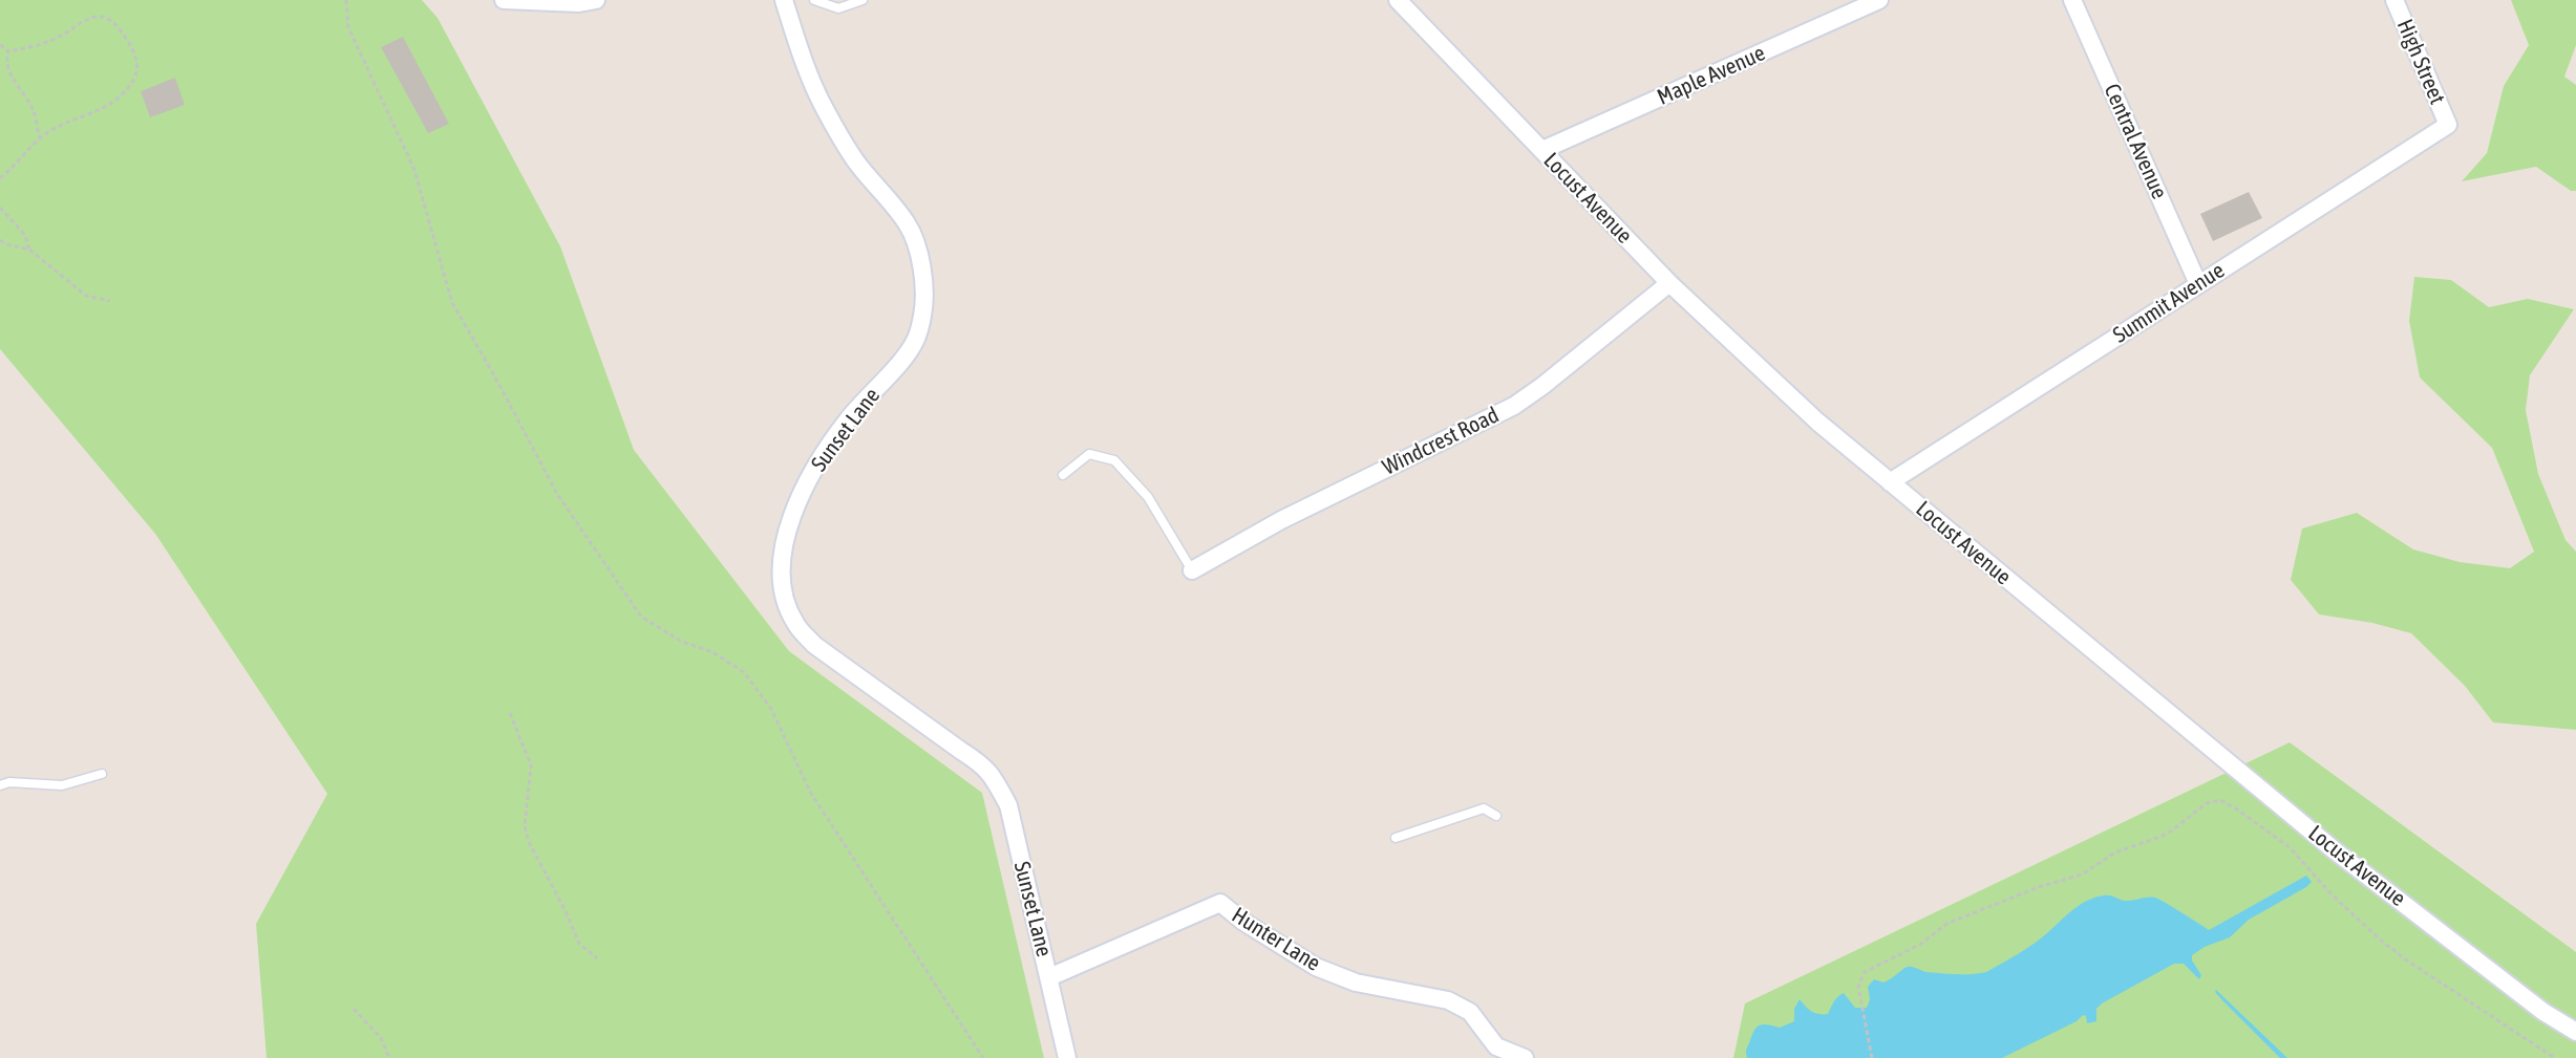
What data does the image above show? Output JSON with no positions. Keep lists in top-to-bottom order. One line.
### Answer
{"streets":{"street":["High Street","Maple Avenue","Central Avenue","Locust Avenue","Summit Avenue","Sunset Lane","Windcrest Road","Hunter Lane"]},"crossings":[["High Street","Summit Avenue"],["Maple Avenue","Locust Avenue"],["Central Avenue","Summit Avenue"],["Locust Avenue","Summit Avenue"],["Locust Avenue","Windcrest Road"],["Sunset Lane","Hunter Lane"]]}
